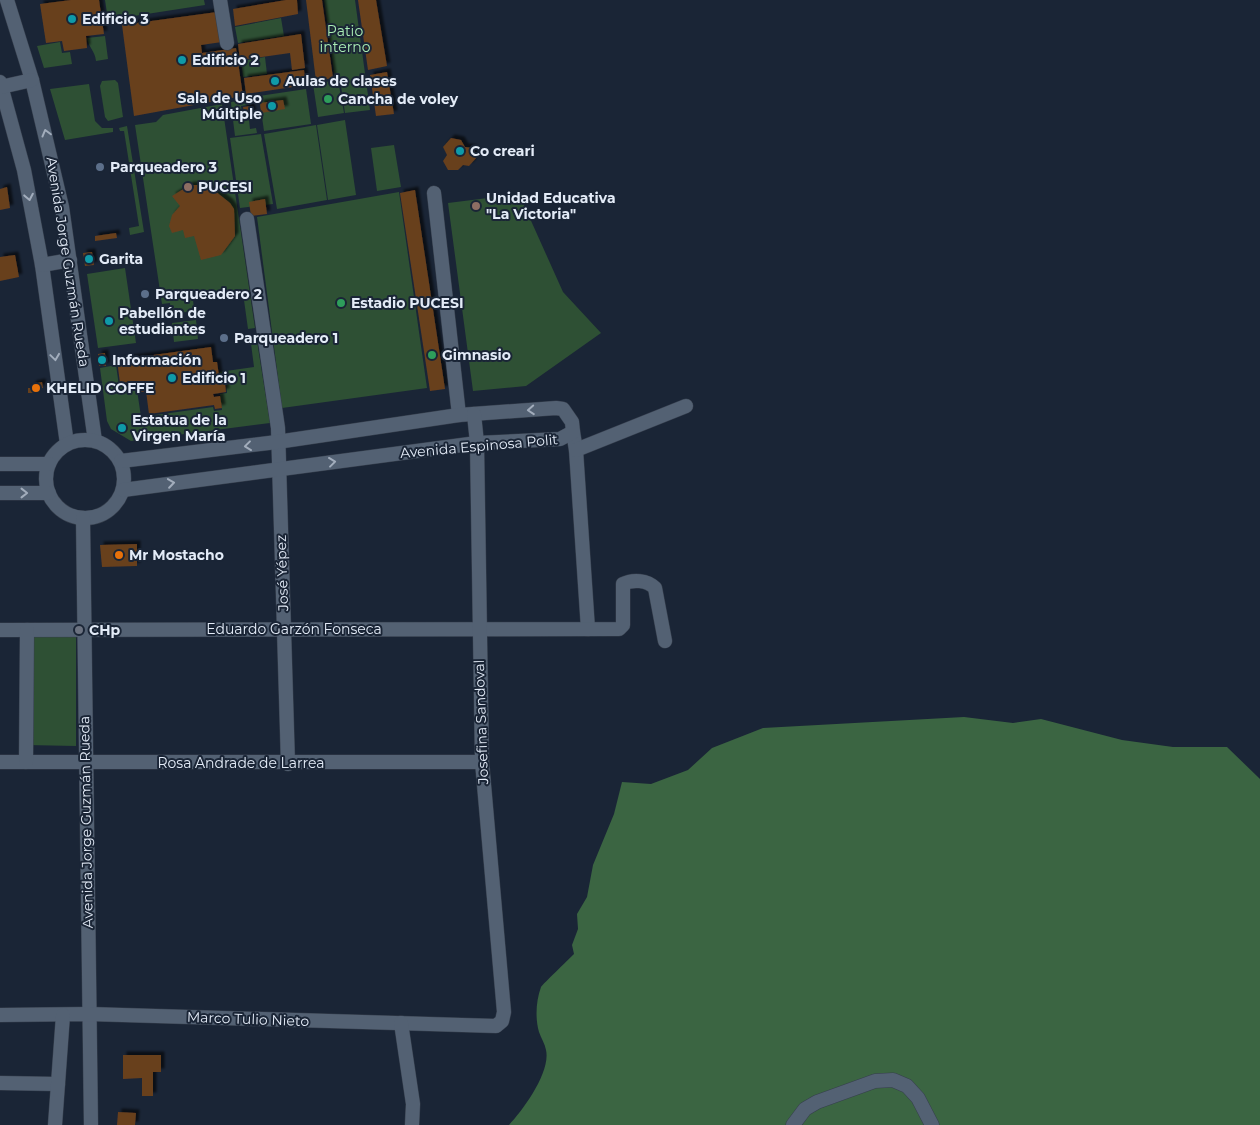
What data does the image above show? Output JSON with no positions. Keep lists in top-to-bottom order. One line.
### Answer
{"streets":{"street":["Avenida Jorge Guzmán Rueda","Avenida Espinosa Polit","José Yépez","Eduardo Garzón Fonseca","Josefina Sandoval","Rosa Andrade de Larrea","Marco Tulio Nieto"]},"crossings":[["Avenida Jorge Guzmán Rueda","Avenida Espinosa Polit"],["Avenida Jorge Guzmán Rueda","Eduardo Garzón Fonseca"],["Avenida Jorge Guzmán Rueda","Rosa Andrade de Larrea"],["Avenida Jorge Guzmán Rueda","Marco Tulio Nieto"],["Avenida Espinosa Polit","José Yépez"],["Avenida Espinosa Polit","Josefina Sandoval"],["José Yépez","Eduardo Garzón Fonseca"],["José Yépez","Rosa Andrade de Larrea"],["Eduardo Garzón Fonseca","Josefina Sandoval"],["Josefina Sandoval","Rosa Andrade de Larrea"],["Josefina Sandoval","Marco Tulio Nieto"]],"parks":["Patio interno"],"places":["Edificio 3","Edificio 2","Aulas de clases","Cancha de voley","Sala de Uso Múltiple","Co creari","Parqueadero 3","PUCESI","Unidad Educativa \"La Victoria\"","Garita","Parqueadero 2","Estadio PUCESI","Pabellón de estudiantes","Parqueadero 1","Gimnasio","Información","Edificio 1","KHELID COFFE","Estatua de la Virgen María","Mr Mostacho","CHp"]}
